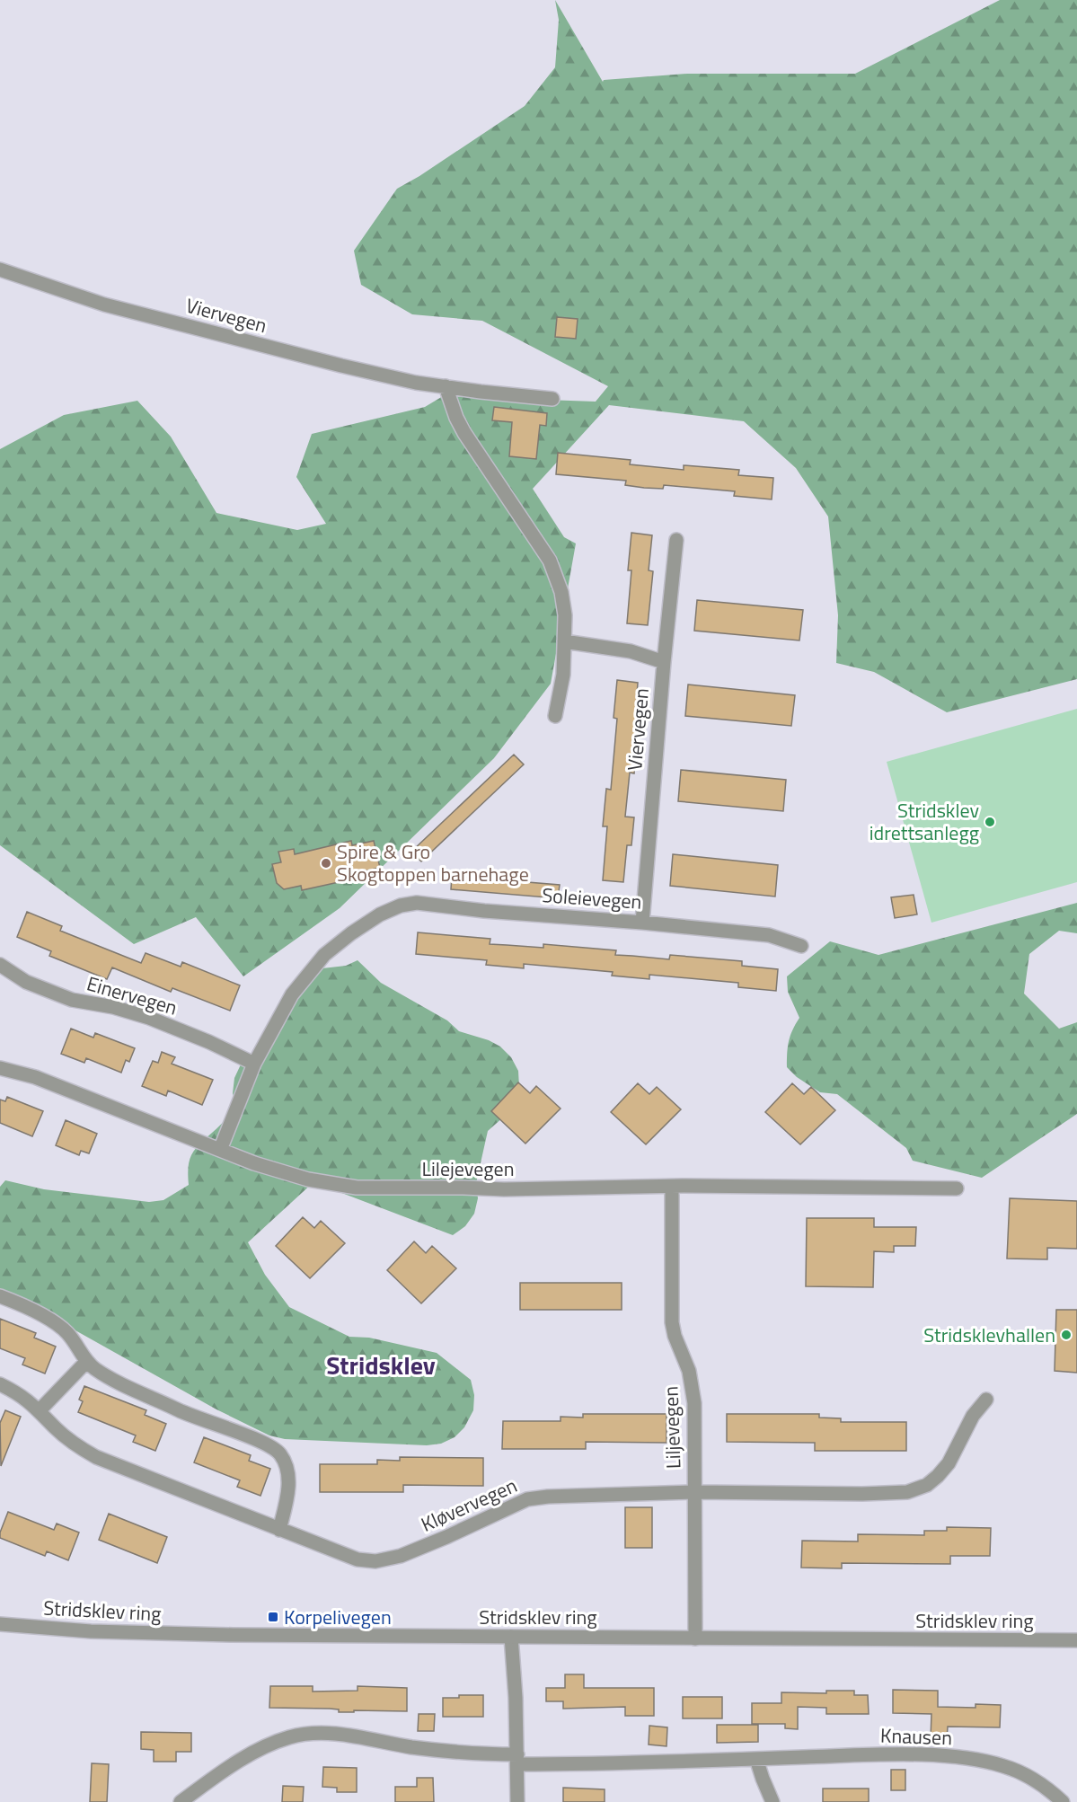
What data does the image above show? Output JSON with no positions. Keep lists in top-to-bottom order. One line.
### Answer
{"streets":{"street":["Viervegen","Soleievegen","Einervegen","Lilejevegen","Liljevegen","Kløvervegen","Stridsklev ring","Knausen"]},"crossings":[["Viervegen","Soleievegen"],["Soleievegen","Einervegen"],["Soleievegen","Lilejevegen"],["Lilejevegen","Liljevegen"],["Liljevegen","Kløvervegen"],["Liljevegen","Stridsklev ring"]],"districts":["Stridsklev"],"places":{"other":["Stridsklev idrettsanlegg","Spire & Gro Skogtoppen barnehage","Stridsklevhallen"],"transit":["Korpelivegen"]}}
